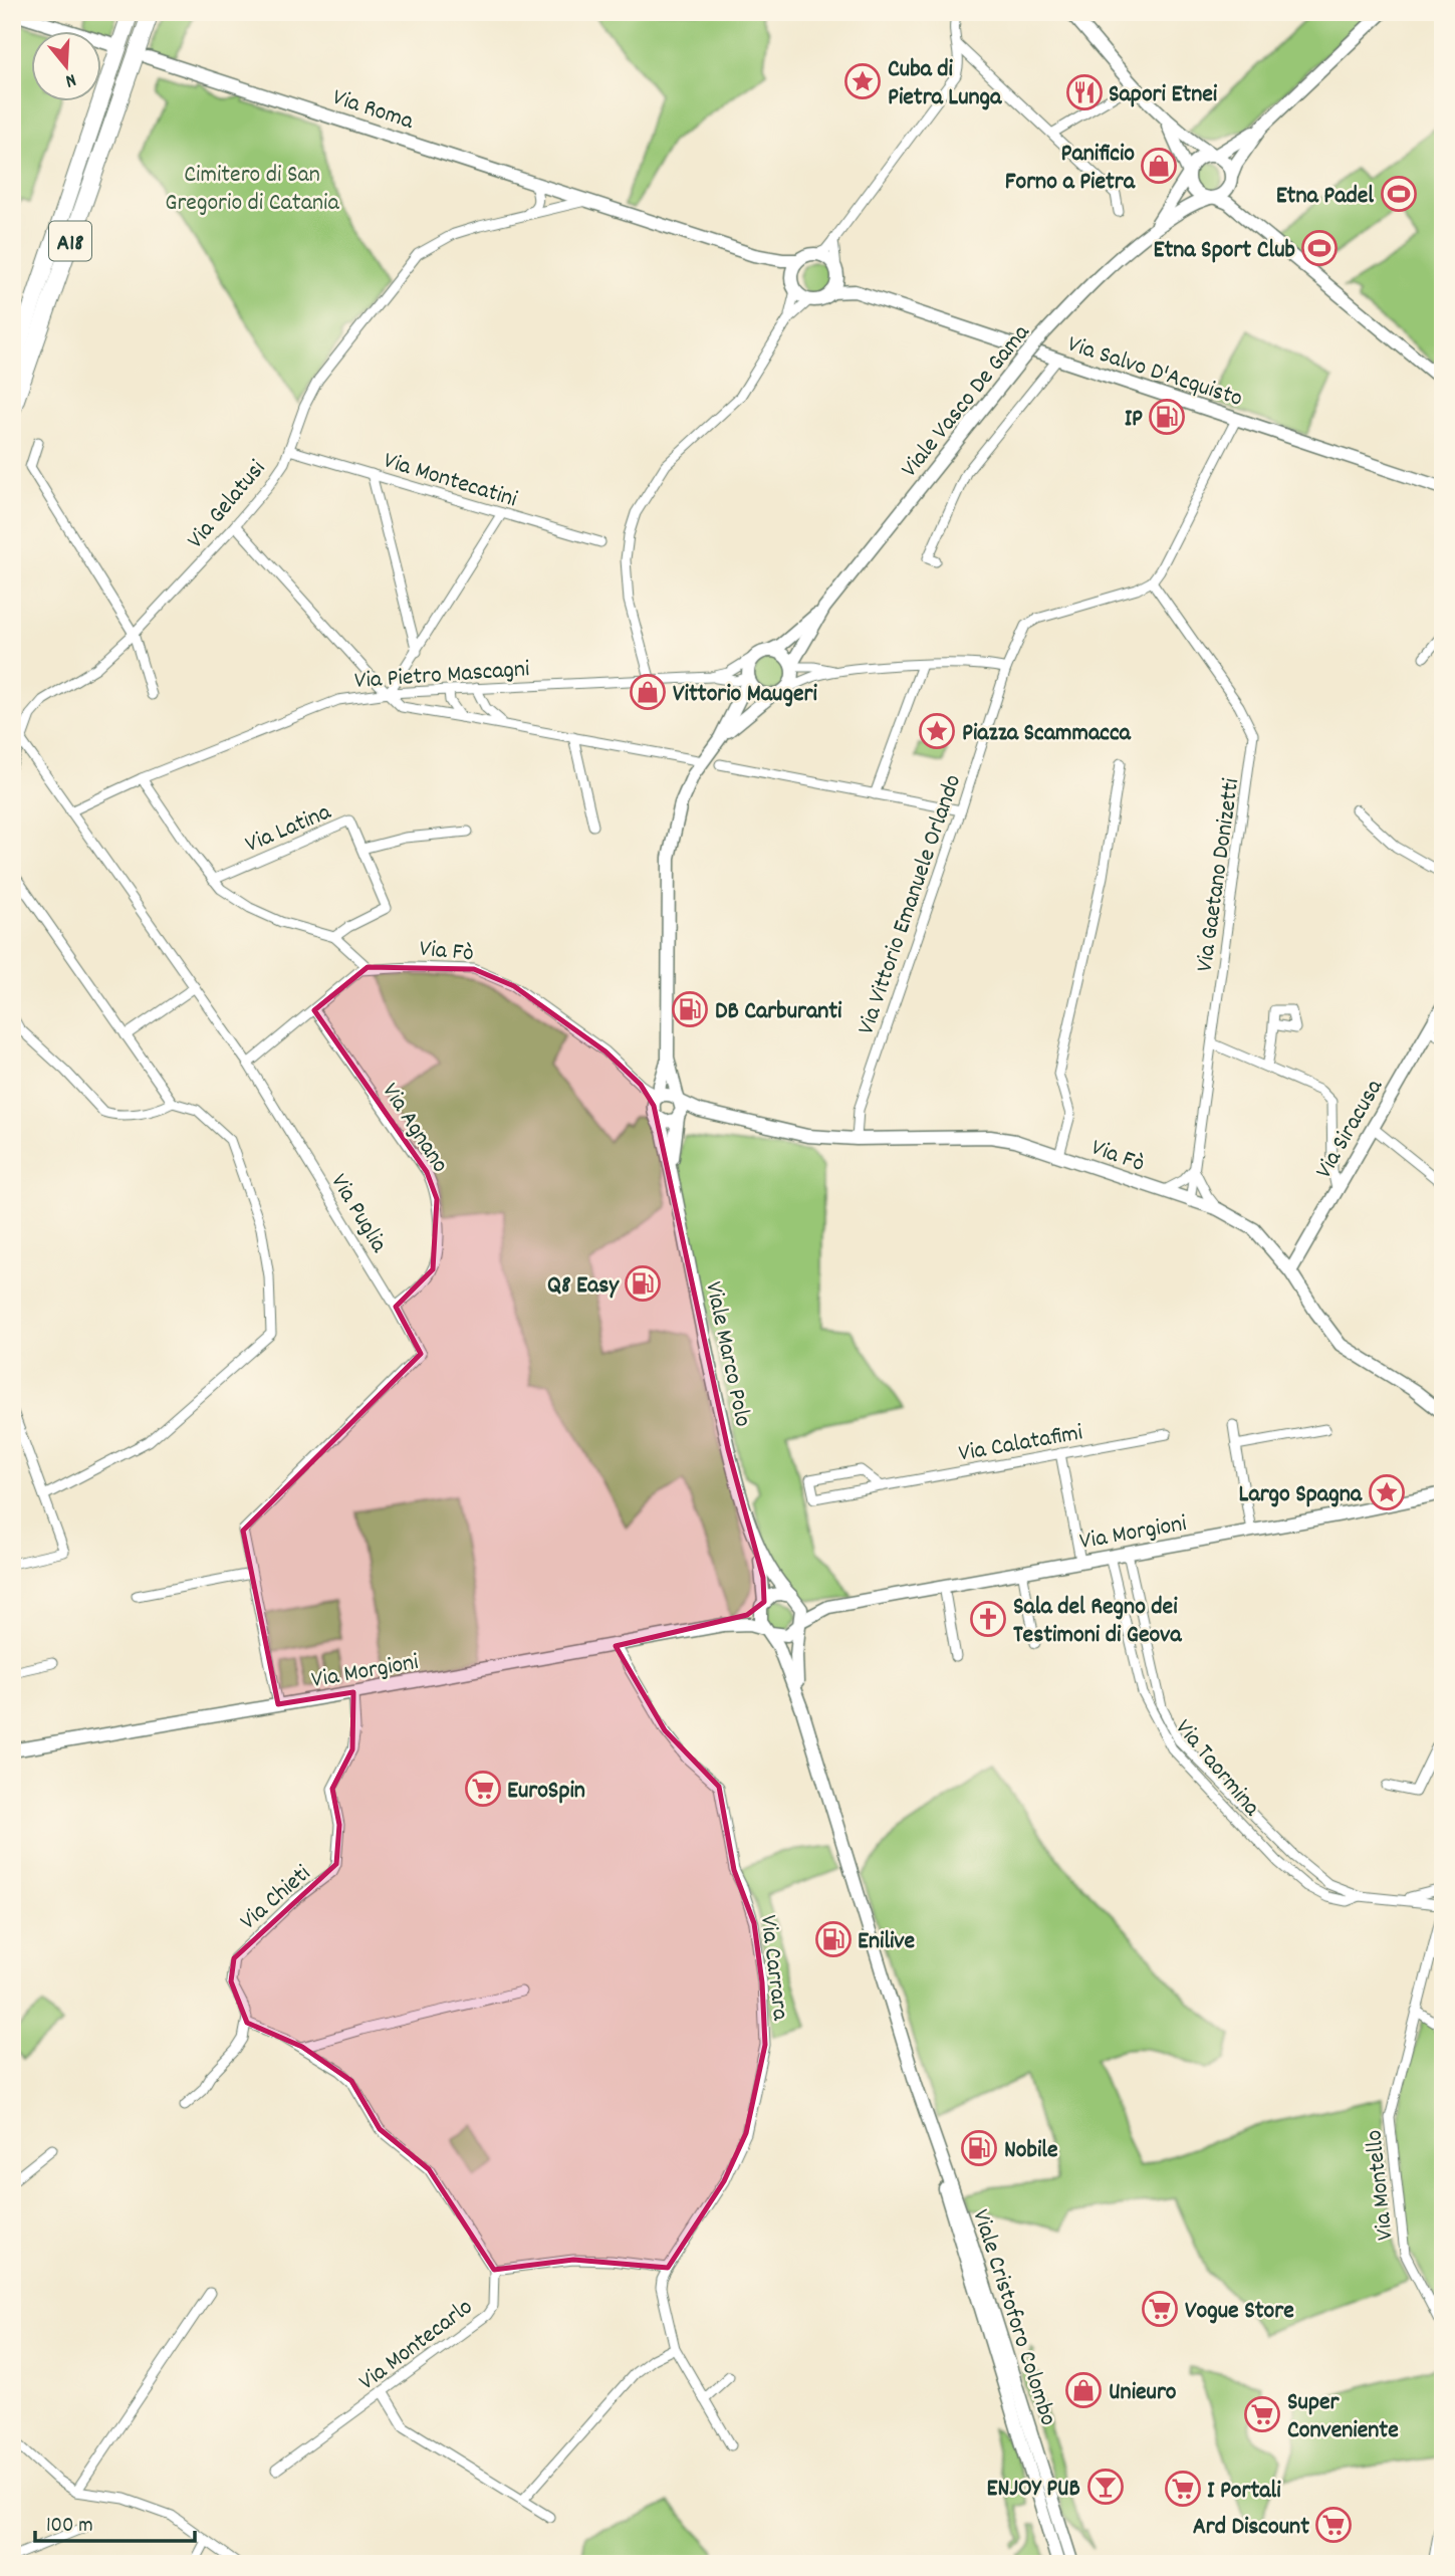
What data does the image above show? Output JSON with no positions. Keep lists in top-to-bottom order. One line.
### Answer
{"streets":{"highway":["A18"],"main road":["Via Roma","Via Salvo D'Acquisto","Viale Vasco De Gama","Via Fò","Via Siracusa","Viale Marco Polo","Via Morgioni","Viale Cristoforo Colombo"],"street":["Via Montecatini","Via Gelatusi","Via Pietro Mascagni","Via Latina","Via Gaetano Donizetti","Via Vittorio Emanuele Orlando","Via Agnano","Via Puglia","Via Calatafimi","Via Taormina","Via Chieti","Via Carrara","Via Montello","Via Montecarlo"]},"crossings":[["Via Roma","Via Gelatusi"],["Via Montecatini","Via Gelatusi"],["Via Gelatusi","Via Puglia"],["Via Pietro Mascagni","Via Puglia"],["Via Gaetano Donizetti","Via Vittorio Emanuele Orlando"],["Via Gaetano Donizetti","Via Fò"],["Via Vittorio Emanuele Orlando","Via Fò"],["Via Fò","Via Siracusa"],["Via Fò","Viale Marco Polo"],["Via Agnano","Via Puglia"],["Via Puglia","Via Morgioni"],["Via Morgioni","Via Taormina"],["Via Morgioni","Via Chieti"],["Via Morgioni","Via Carrara"],["Via Taormina","Via Montello"]],"parks":["Cimitero di San Gregorio di Catania"],"places":{"place":["Cuba di Pietra Lunga","Piazza Scammacca","Largo Spagna"],"restaurant":["Sapori Etnei"],"shop":["Panificio Forno a Pietra","Vittorio Maugeri","Unieuro"],"sports":["Etna Padel","Etna Sport Club"],"fuel station":["IP","DB Carburanti","Q8 Easy","Enilive","Nobile"],"church":["Sala del Regno dei Testimoni di Geova"],"supermarket":["EuroSpin","Vogue Store","Super Conveniente","I Portali","Ard Discount"],"bar":["ENJOY PUB"]},"scale_bar":"100 m","north":"bottom"}
